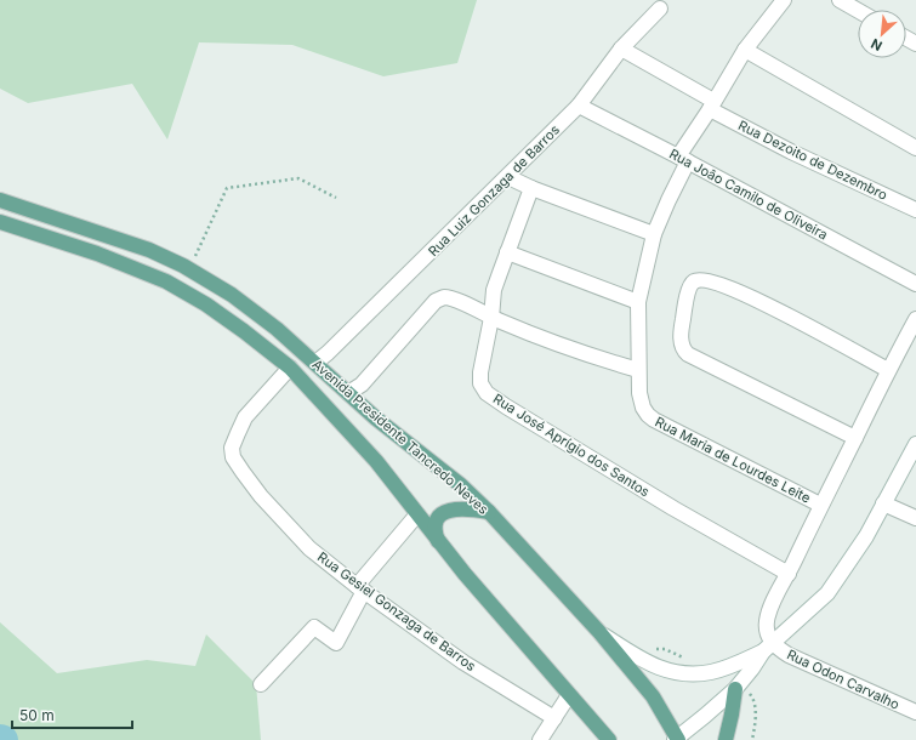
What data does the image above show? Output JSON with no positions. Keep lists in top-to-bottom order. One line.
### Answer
{"streets":{"main road":["Avenida Presidente Tancredo Neves"],"street":["Rua Dezoito de Dezembro","Rua Luiz Gonzaga de Barros","Rua João Camilo de Oliveira","Rua José Aprígio dos Santos","Rua Maria de Lourdes Leite","Rua Gesiel Gonzaga de Barros","Rua Odon Carvalho"]},"crossings":[["Rua Dezoito de Dezembro","Rua Luiz Gonzaga de Barros"],["Rua Dezoito de Dezembro","Rua Maria de Lourdes Leite"],["Rua Luiz Gonzaga de Barros","Rua João Camilo de Oliveira"],["Rua Luiz Gonzaga de Barros","Avenida Presidente Tancredo Neves"],["Rua João Camilo de Oliveira","Rua Maria de Lourdes Leite"],["Avenida Presidente Tancredo Neves","Rua Gesiel Gonzaga de Barros"]],"scale_bar":"50 m","north":"bottom left"}
